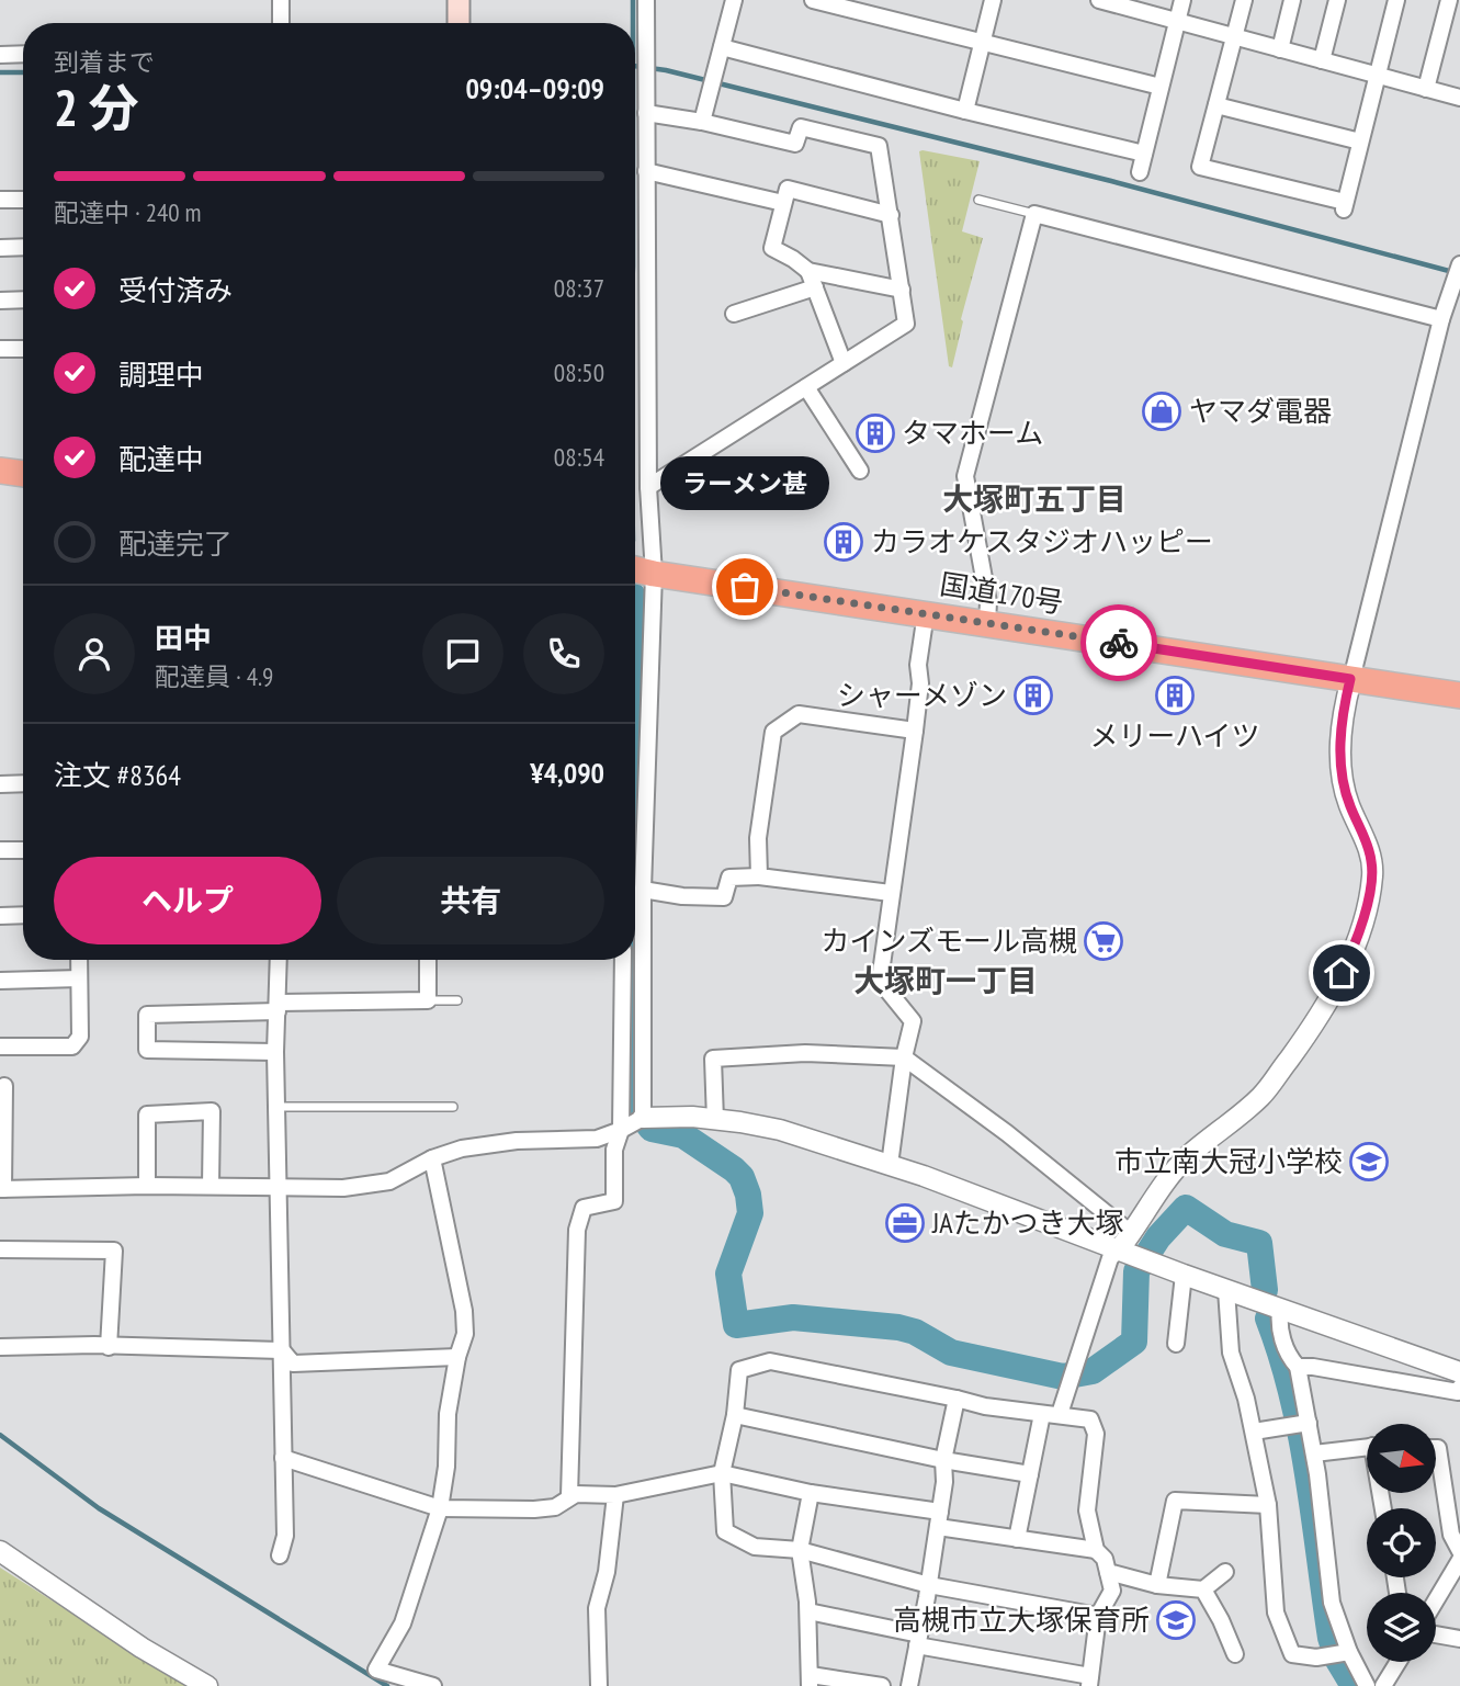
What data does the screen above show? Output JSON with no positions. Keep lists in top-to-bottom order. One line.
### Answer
{"streets":{"highway":["国道170号"]},"districts":["大塚町五丁目","大塚町一丁目"],"places":{"shop":["ヤマダ電器"],"building":["タマホーム","カラオケスタジオハッピー","シャーメゾン","メリーハイツ"],"other":["ラーメン甚"],"supermarket":["カインズモール高槻"],"school or university":["市立南大冠小学校","高槻市立大塚保育所"],"office":["JAたかつき大塚"]},"north":"right","page":{"heading":["2 分","到着まで","09:04–09:09"],"panel":["田中","配達員 · 4.9","注文 #8364","¥4,090"],"bar":"配達中 · 240 m","list":[["受付済み","08:37"],["調理中","08:50"],["配達中","08:54"],"配達完了"],"bubble":"ラーメン甚","buttons":["ヘルプ","共有"]}}
